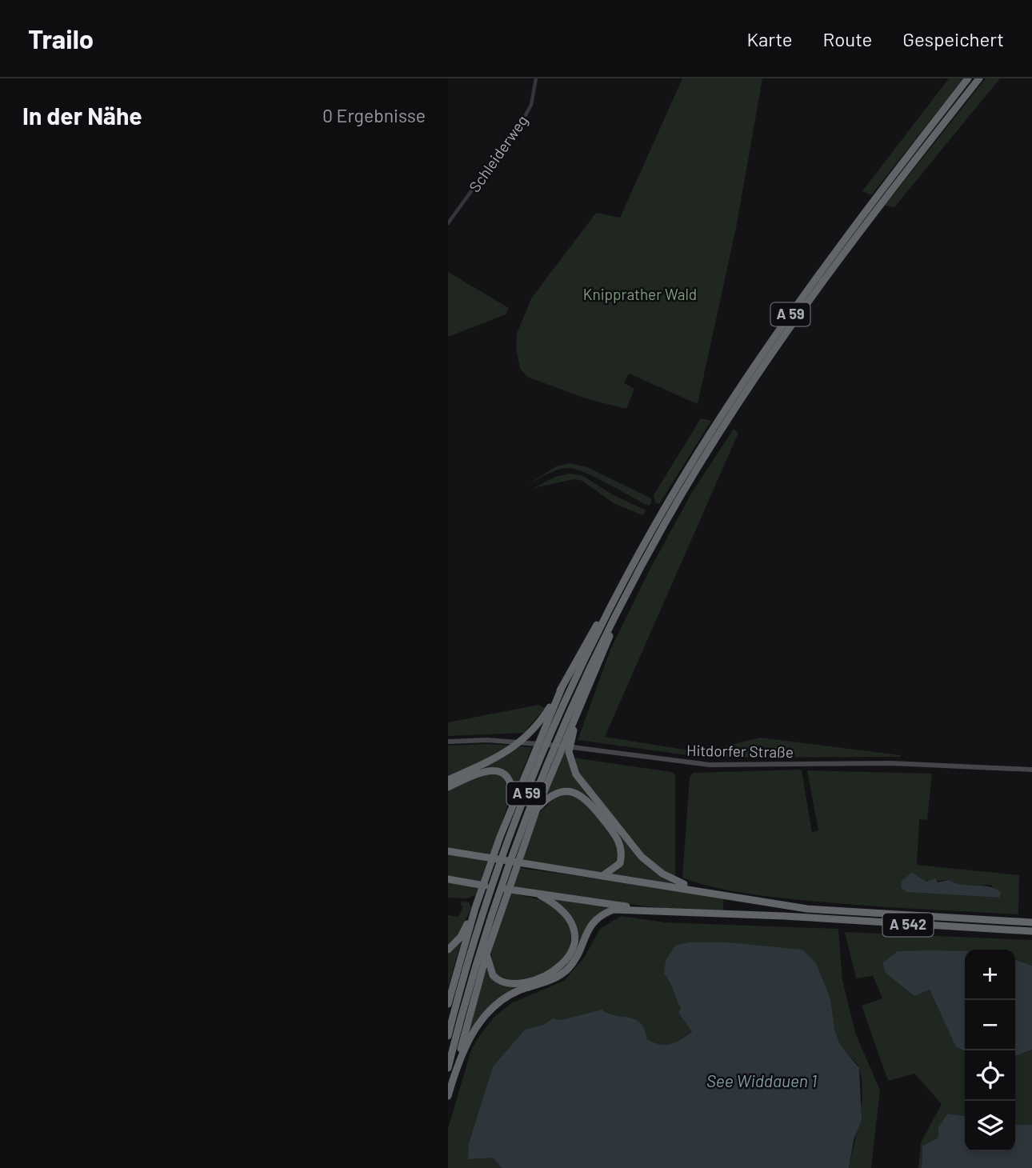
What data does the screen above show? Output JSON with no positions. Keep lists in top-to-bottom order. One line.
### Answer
{"streets":{"highway":["A 59","A 542"],"main road":["Hitdorfer Straße"],"street":["Schleiderweg"]},"water":["See Widdauen 1"],"parks":["Knipprather Wald"],"page":{"header":"Trailo","nav":["Karte","Route","Gespeichert"],"heading":["In der Nähe","0 Ergebnisse"],"map_buttons":["+","−"]}}
